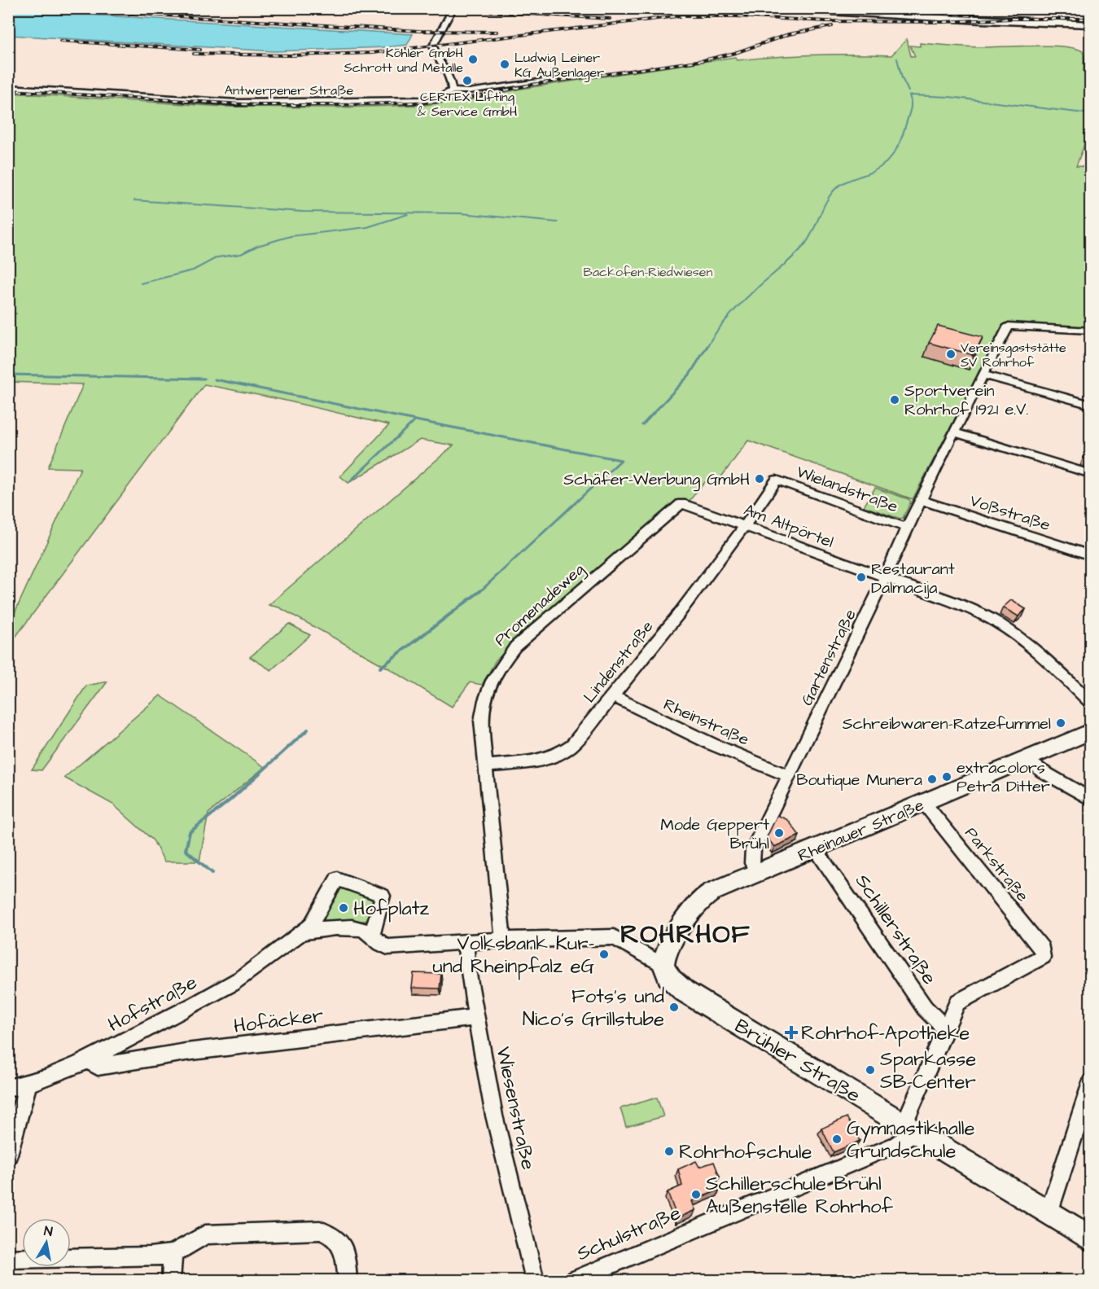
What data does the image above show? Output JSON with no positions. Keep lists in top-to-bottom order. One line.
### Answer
{"streets":{"street":["Antwerpener Straße","Wielandstraße","Voßstraße","Am Altpörtel","Promenadeweg","Gartenstraße","Lindenstraße","Rheinstraße","Rheinauer Straße","Parkstraße","Schillerstraße","Hofstraße","Hofäcker","Brühler Straße","Wiesenstraße","Schulstraße"]},"crossings":[["Wielandstraße","Gartenstraße"],["Wielandstraße","Lindenstraße"],["Voßstraße","Gartenstraße"],["Am Altpörtel","Promenadeweg"],["Am Altpörtel","Gartenstraße"],["Am Altpörtel","Lindenstraße"],["Promenadeweg","Lindenstraße"],["Gartenstraße","Rheinstraße"],["Gartenstraße","Rheinauer Straße"],["Lindenstraße","Rheinstraße"],["Rheinauer Straße","Parkstraße"],["Rheinauer Straße","Schillerstraße"],["Rheinauer Straße","Brühler Straße"],["Parkstraße","Schillerstraße"],["Hofstraße","Hofäcker"],["Hofäcker","Wiesenstraße"],["Brühler Straße","Schulstraße"]],"districts":["ROHRHOF"],"parks":["Backofen-Riedwiesen"],"places":{"other":["Köhler GmbH Schrott und Metalle","Ludwig Leiner KG Außenlager","CERTEX Lifting & Service GmbH","Vereinsgaststätte SV Rohrhof","Sportverein Rohrhof 1921 e.V.","Schäfer-Werbung GmbH","Restaurant Dalmacija","Schreibwaren-Ratzefummel","extracolors Petra Ditter","Boutique Munera","Mode Geppert Brühl","Hofplatz","Volksbank Kur- und Rheinpfalz eG","Fots's und Nico's Grillstube","Sparkasse SB-Center","Gymnastikhalle Grundschule","Rohrhofschule","Schillerschule Brühl Außenstelle Rohrhof"],"health":["Rohrhof-Apotheke"]},"north":"top"}
